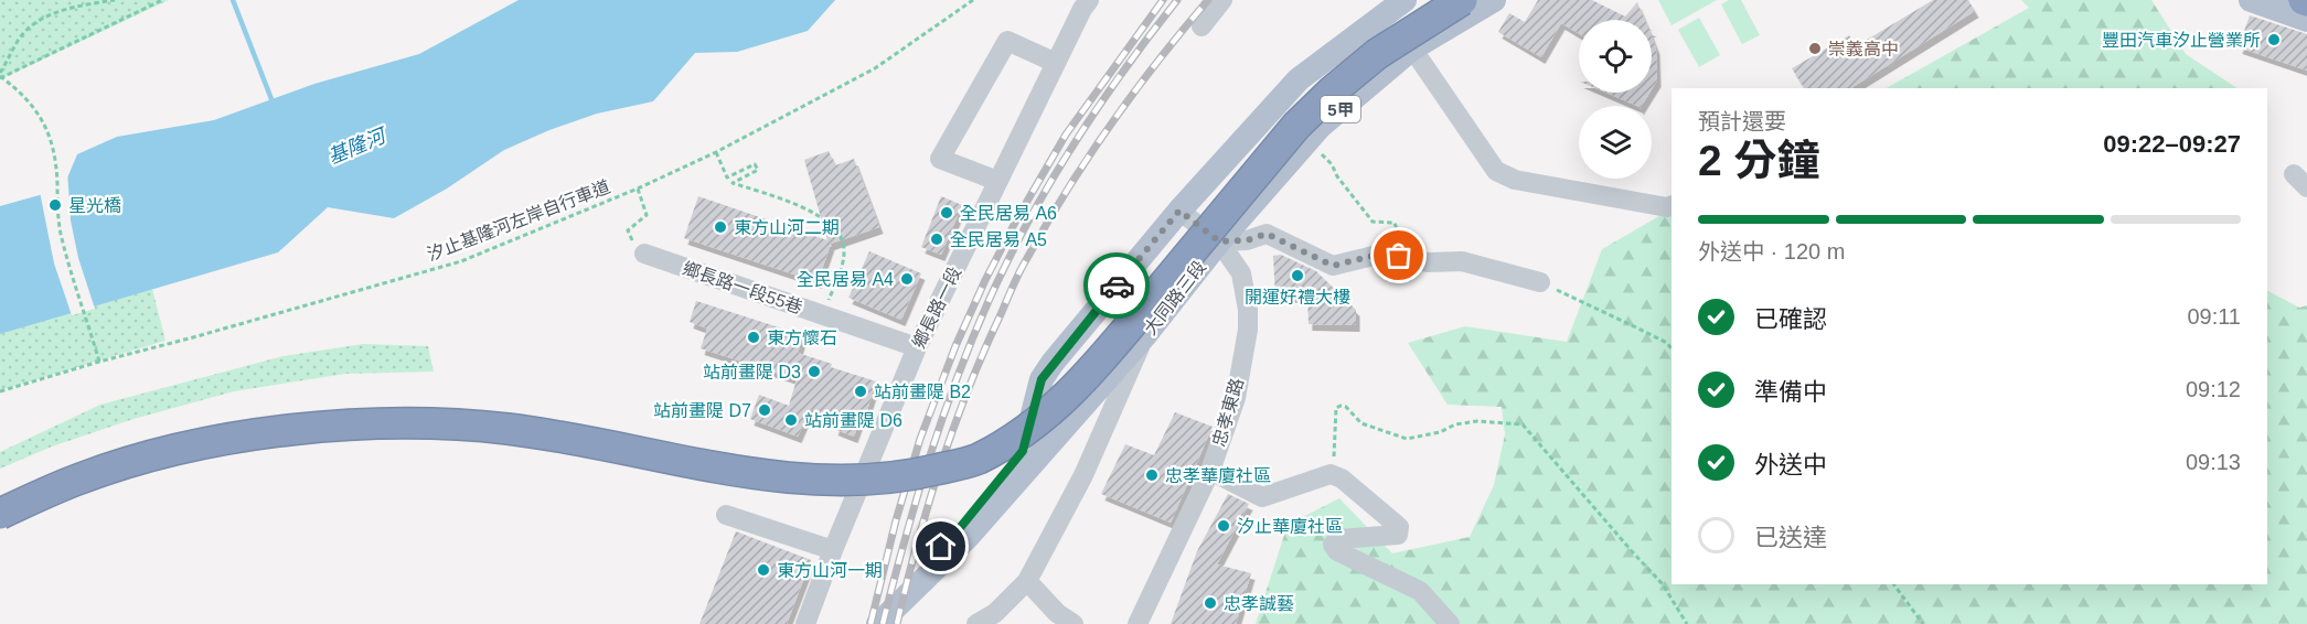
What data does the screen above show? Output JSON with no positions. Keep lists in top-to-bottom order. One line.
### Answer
{"streets":{"main road":["5甲","大同路三段"],"street":["鄉長路一段55巷","鄉長路一段","忠孝東路"],"path":["汐止基隆河左岸自行車道"]},"crossings":[["5甲","忠孝東路"],["鄉長路一段55巷","鄉長路一段"],["大同路三段","忠孝東路"]],"water":["基隆河"],"places":["豐田汽車汐止營業所","崇義高中","星光橋","全民居易 A6","東方山河二期","全民居易 A5","開運好禮大樓","全民居易 A4","東方懷石","站前畫隄 D3","站前畫隄 B2","站前畫隄 D7","站前畫隄 D6","忠孝華廈社區","汐止華廈社區","東方山河一期","忠孝誠藝"],"page":{"heading":["2 分鐘","預計還要","09:22–09:27"],"bar":"外送中 · 120 m","list":[["已確認","09:11"],["準備中","09:12"],["外送中","09:13"],"已送達"]}}
